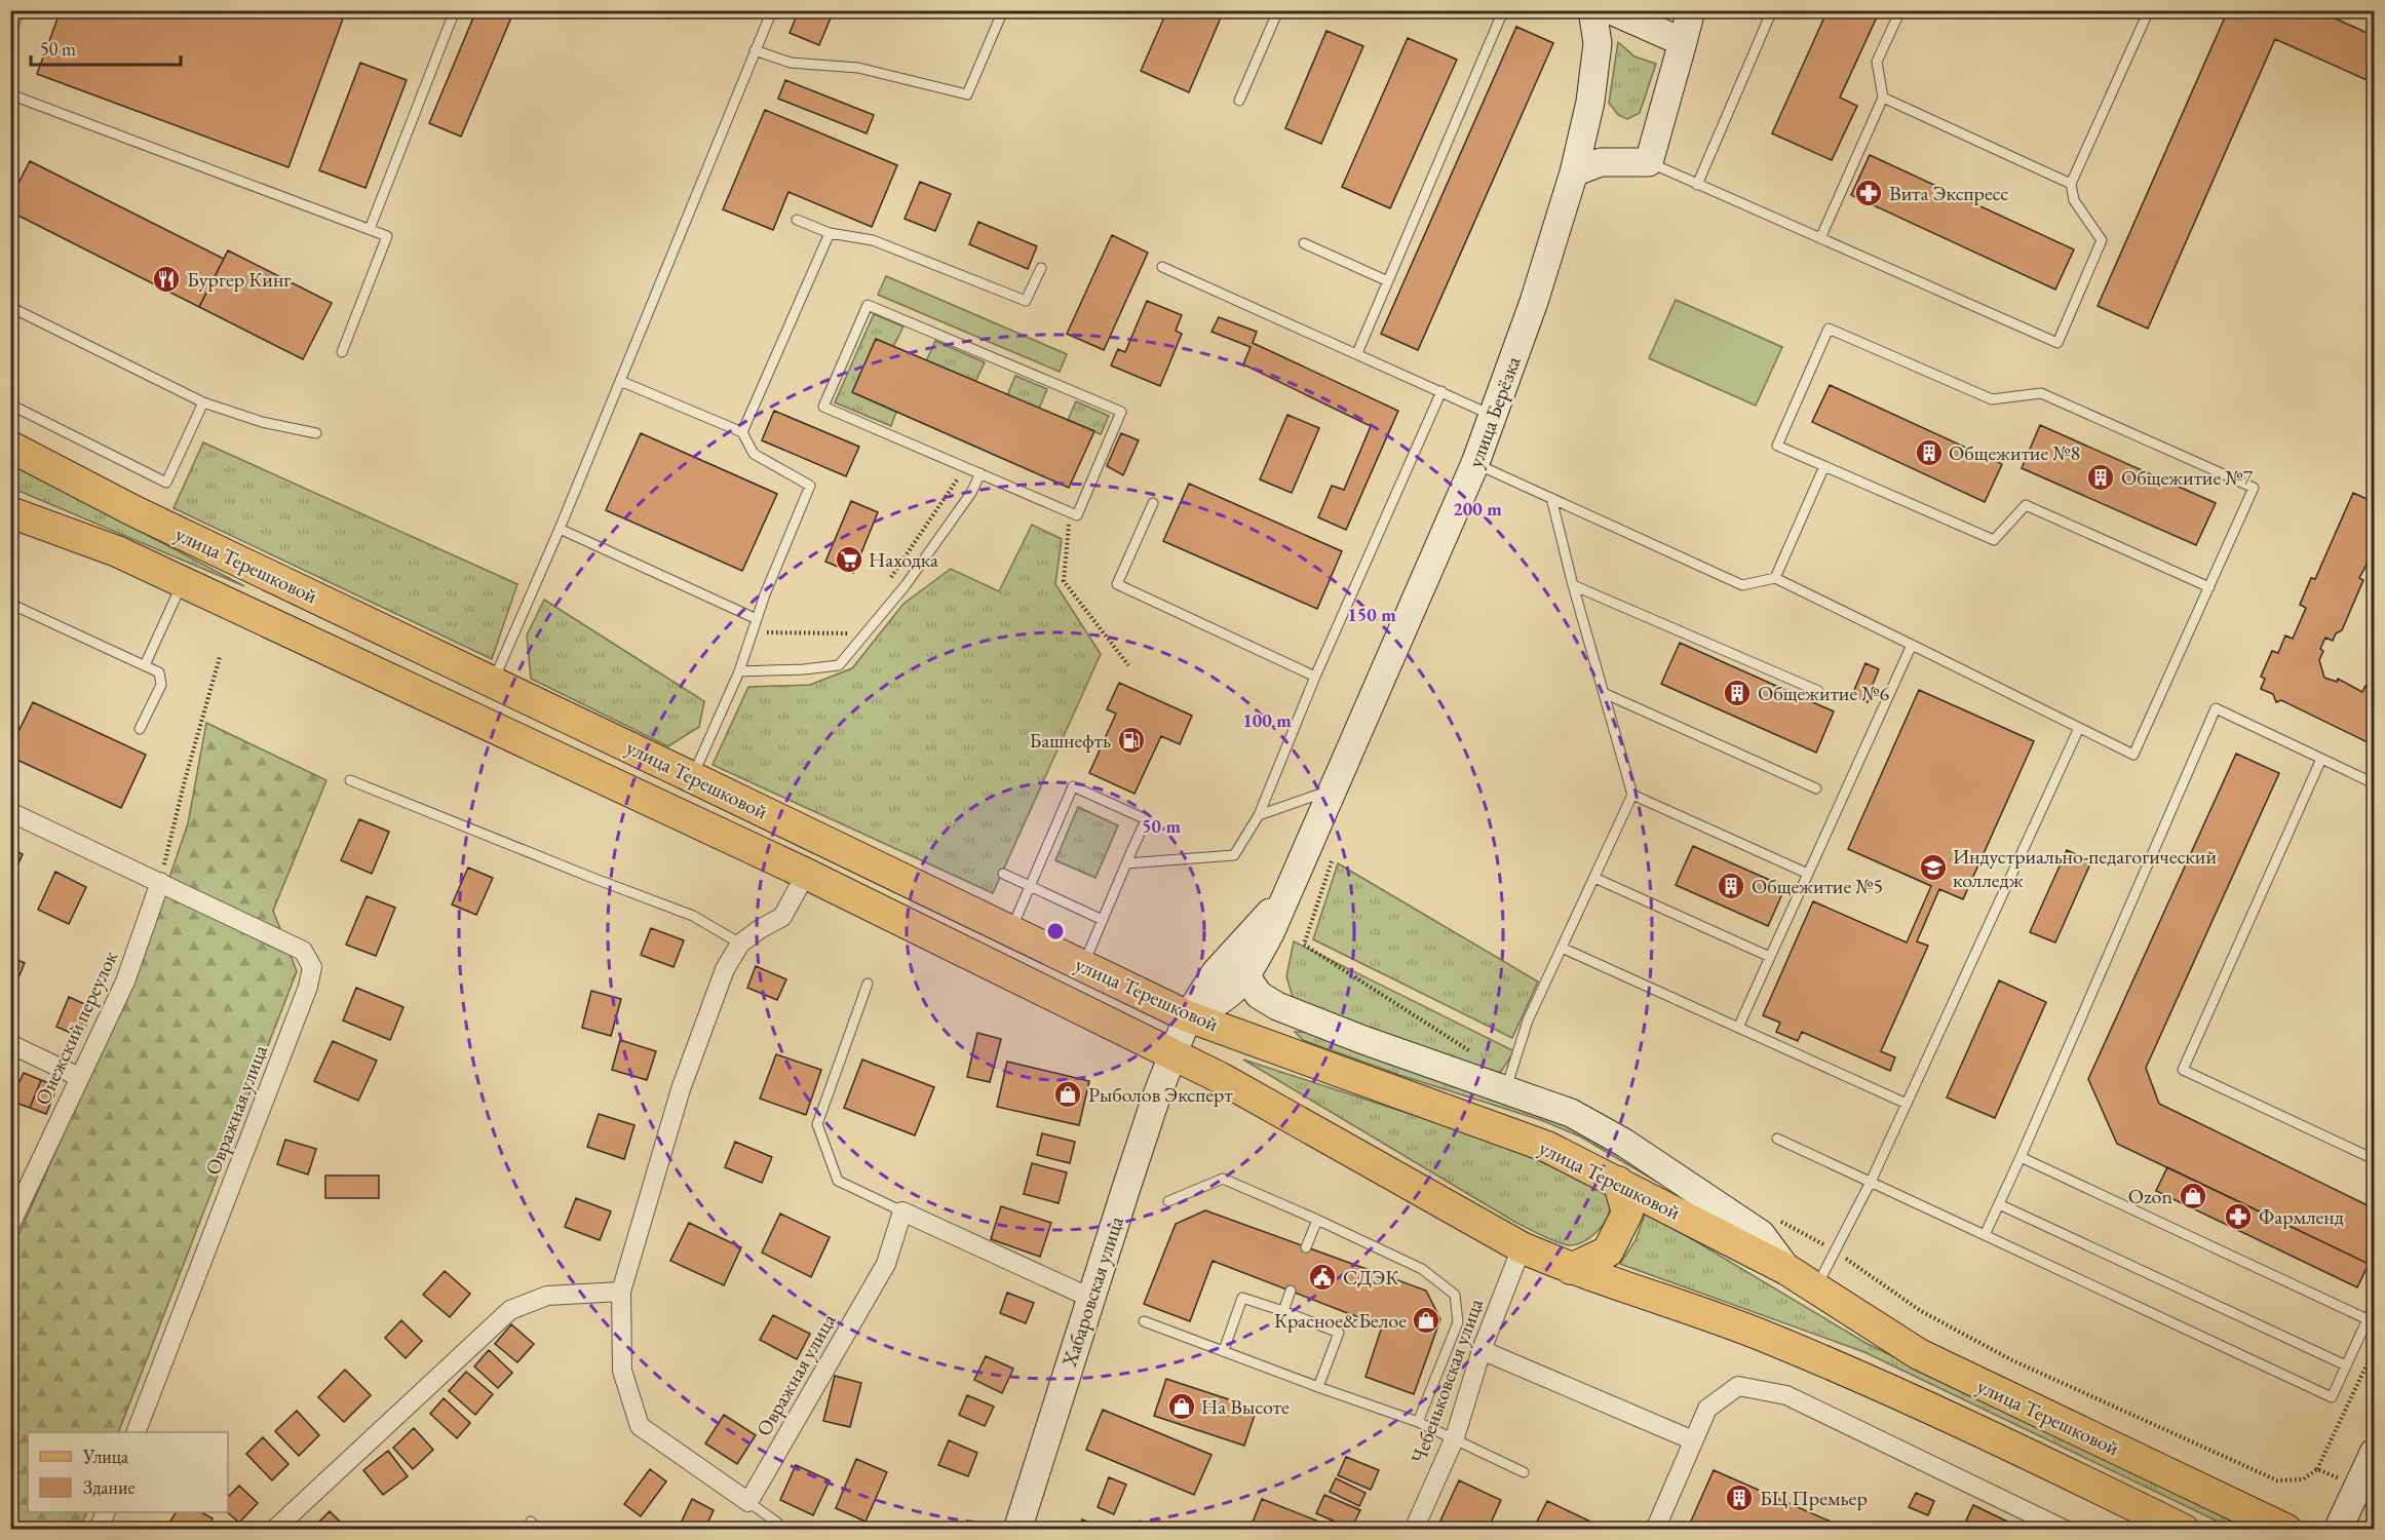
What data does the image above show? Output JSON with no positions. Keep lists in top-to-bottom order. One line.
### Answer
{"streets":{"main road":["улица Берёзка","улица Терешковой","Хабаровская улица"],"street":["Онежский переулок","Овражная улица","Чебеньковская улица"]},"crossings":[["улица Берёзка","улица Терешковой"],["улица Берёзка","Хабаровская улица"],["улица Терешковой","Хабаровская улица"],["улица Терешковой","Чебеньковская улица"],["Онежский переулок","Овражная улица"]],"places":{"pharmacy":["Вита Экспресс","Фармленд"],"restaurant":["Бургер Кинг"],"building":["Общежитие №8","Общежитие №7","Общежитие №6","Общежитие №5","БЦ Премьер"],"supermarket":["Находка"],"fuel station":["Башнефть"],"school or university":["Индустриально-педагогический колледж"],"shop":["Рыболов Эксперт","Ozon","Красное&Белое","На Высоте"],"public building":["СДЭК"]},"legend":["Улица","Здание"],"scale_bar":"50 m","rings":["200 m","150 m","100 m","50 m"]}
